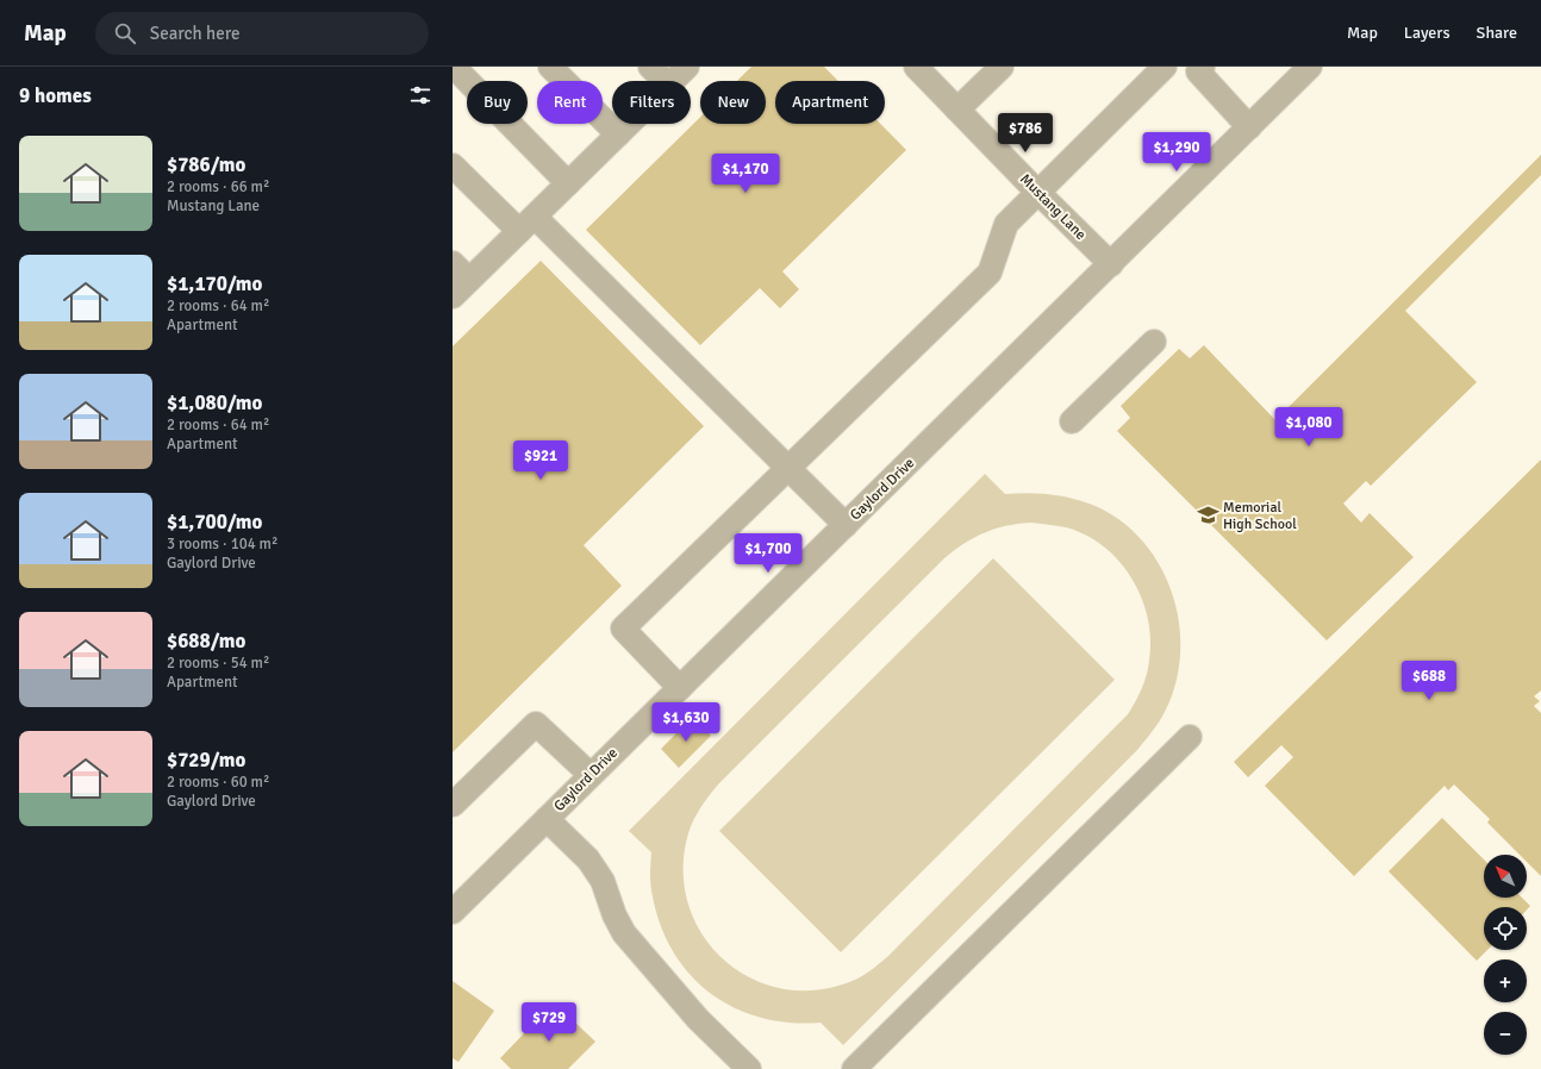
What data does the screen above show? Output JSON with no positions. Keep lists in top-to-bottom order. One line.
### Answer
{"streets":{"street":["Mustang Lane","Gaylord Drive"]},"crossings":[["Mustang Lane","Gaylord Drive"]],"places":{"school or university":["Memorial High School"]},"north":"top left","page":{"header":"Map","search":"Search here","nav":["Map","Layers","Share"],"heading":"9 homes","chip":["Buy","Rent","Filters","New","Apartment"],"price":["$786","$1,290","$1,170","$1,080","$921","$1,700","$688","$1,630","$729"],"list":[{"name":"$786/mo","note":"2 rooms · 66 m² · Mustang Lane"},{"name":"$1,170/mo","note":"2 rooms · 64 m² · Apartment"},{"name":"$1,080/mo","note":"2 rooms · 64 m² · Apartment"},{"name":"$1,700/mo","note":"3 rooms · 104 m² · Gaylord Drive"},{"name":"$688/mo","note":"2 rooms · 54 m² · Apartment"},{"name":"$729/mo","note":"2 rooms · 60 m² · Gaylord Drive"}],"map_buttons":["+","−"]}}
